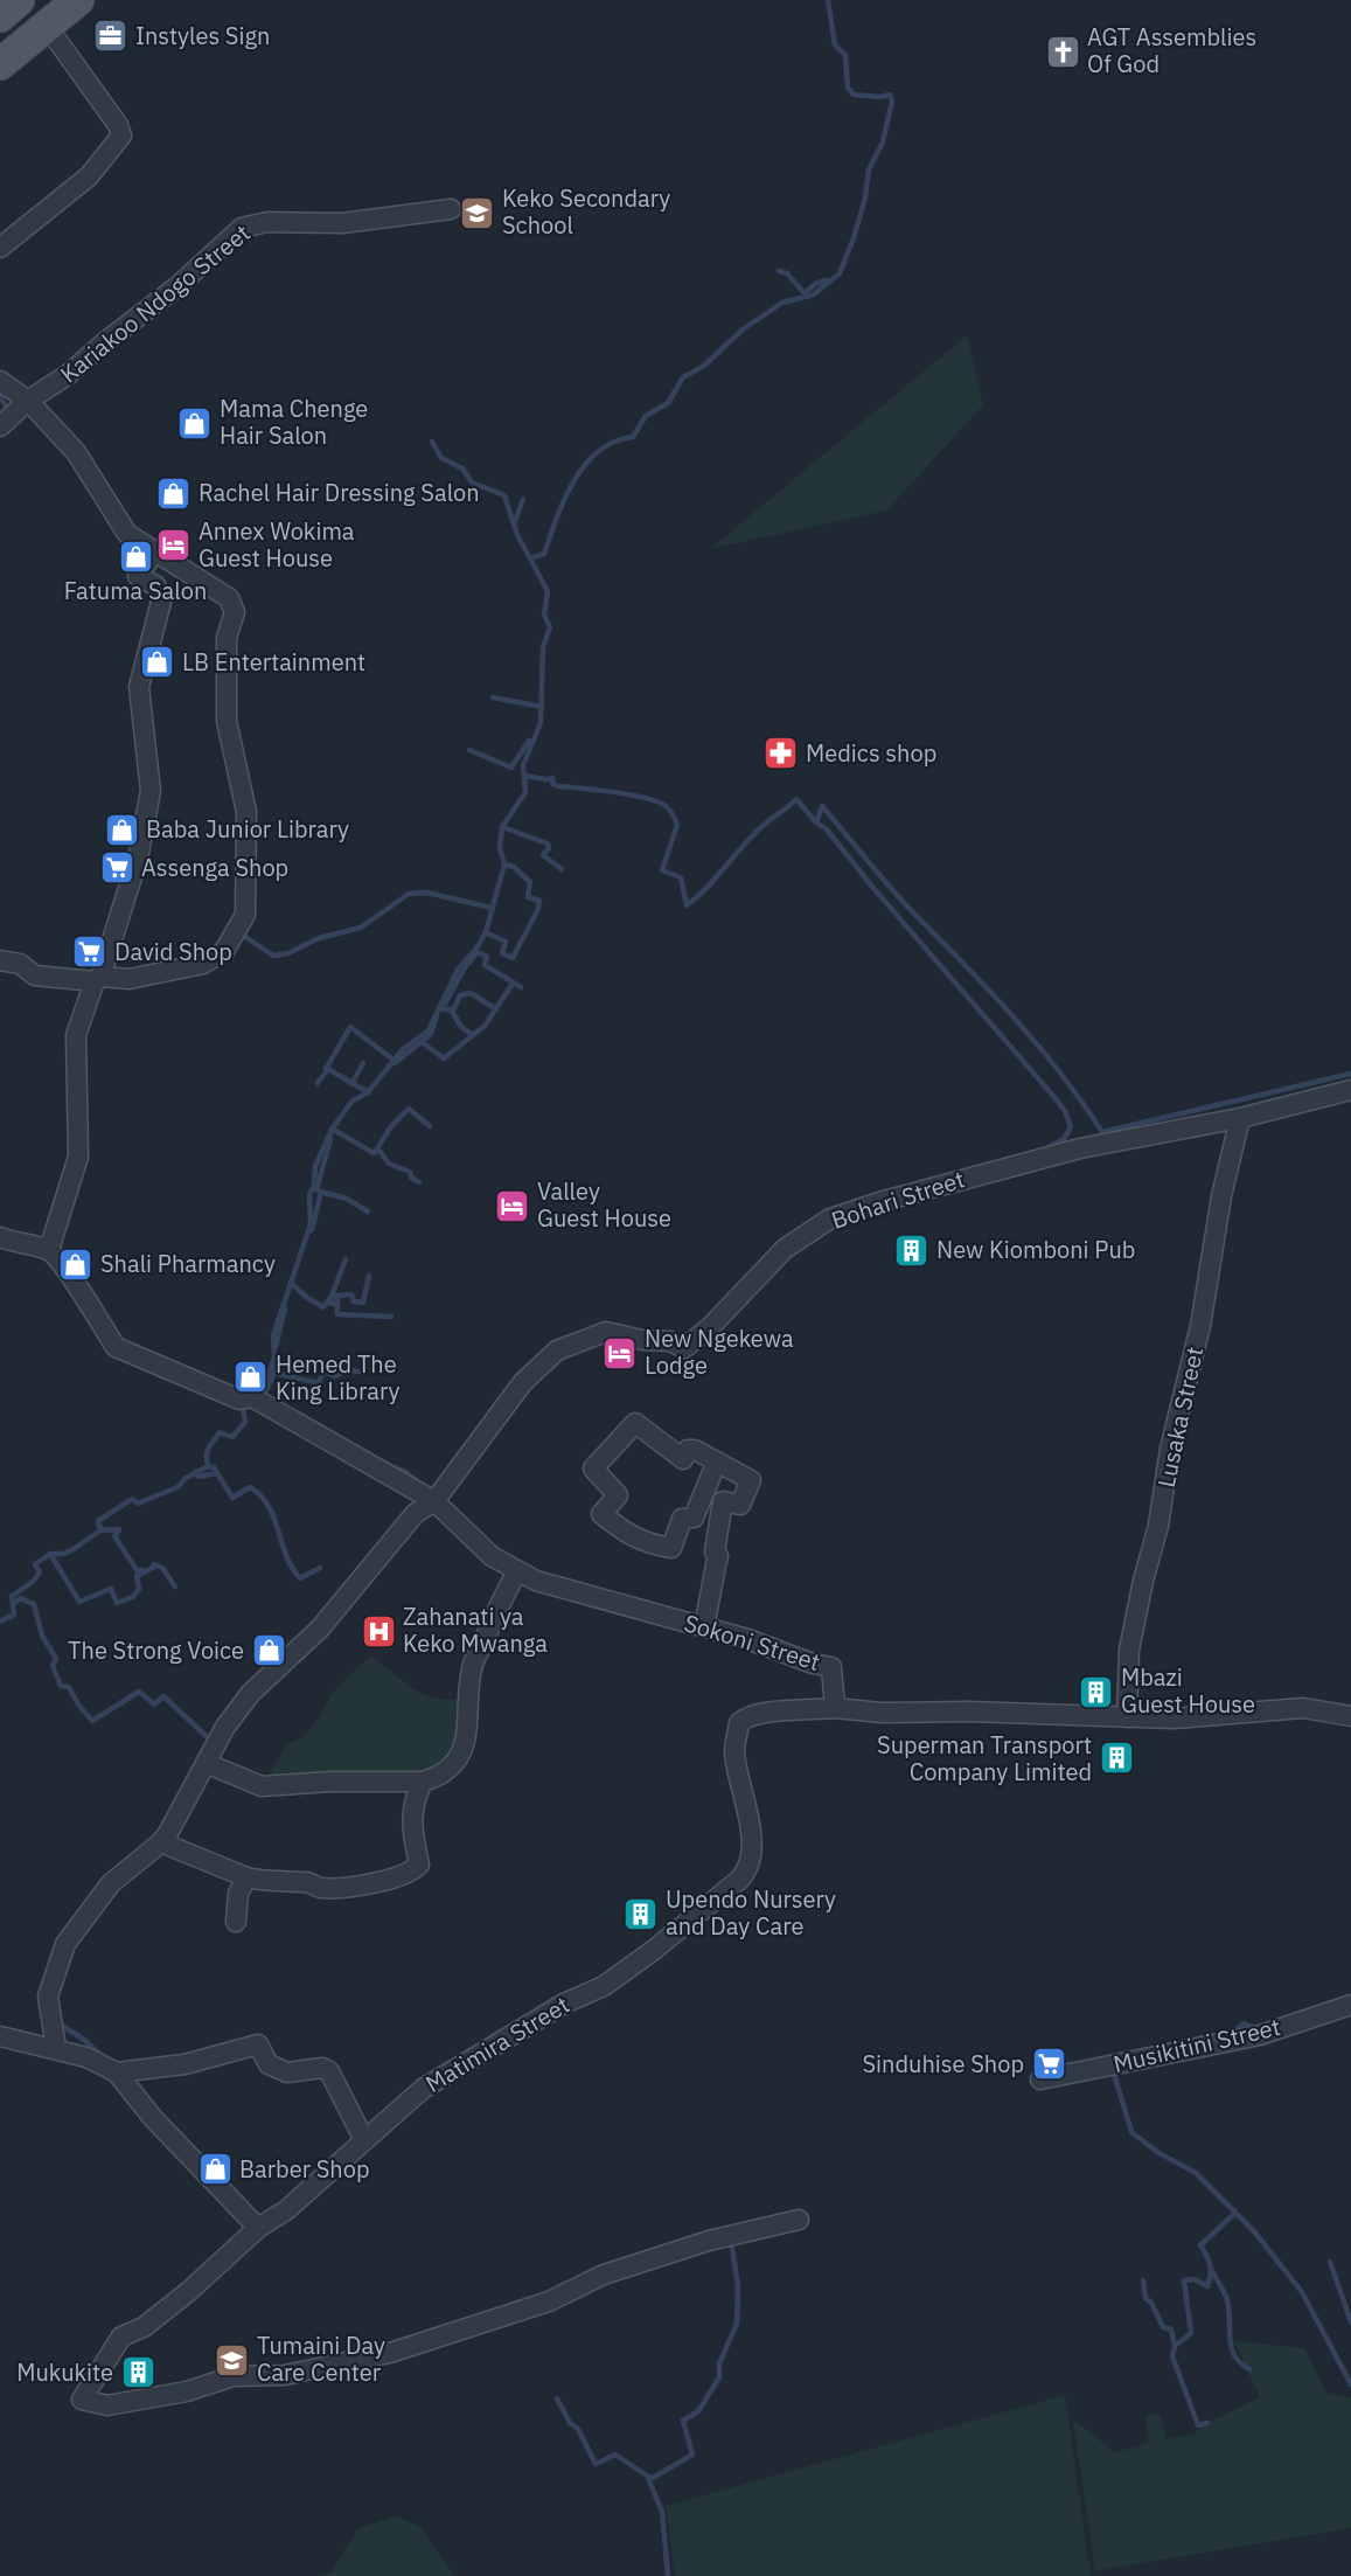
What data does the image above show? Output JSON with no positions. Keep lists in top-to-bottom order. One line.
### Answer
{"streets":{"street":["Kariakoo Ndogo Street","Bohari Street","Lusaka Street","Sokoni Street","Matimira Street","Musikitini Street"]},"crossings":[["Bohari Street","Lusaka Street"],["Bohari Street","Sokoni Street"],["Sokoni Street","Matimira Street"]],"places":{"office":["Instyles Sign"],"church":["AGT Assemblies Of God"],"school or university":["Keko Secondary School","Tumaini Day Care Center"],"shop":["Mama Chenge Hair Salon","Rachel Hair Dressing Salon","Fatuma Salon","LB Entertainment","Baba Junior Library","Shali Pharmancy","Hemed The King Library","The Strong Voice","Barber Shop"],"hotel":["Annex Wokima Guest House","Valley Guest House","New Ngekewa Lodge"],"pharmacy":["Medics shop"],"supermarket":["Assenga Shop","David Shop","Sinduhise Shop"],"building":["New Kiomboni Pub","Mbazi Guest House","Superman Transport Company Limited","Upendo Nursery and Day Care","Mukukite"],"hospital":["Zahanati ya Keko Mwanga"]}}
